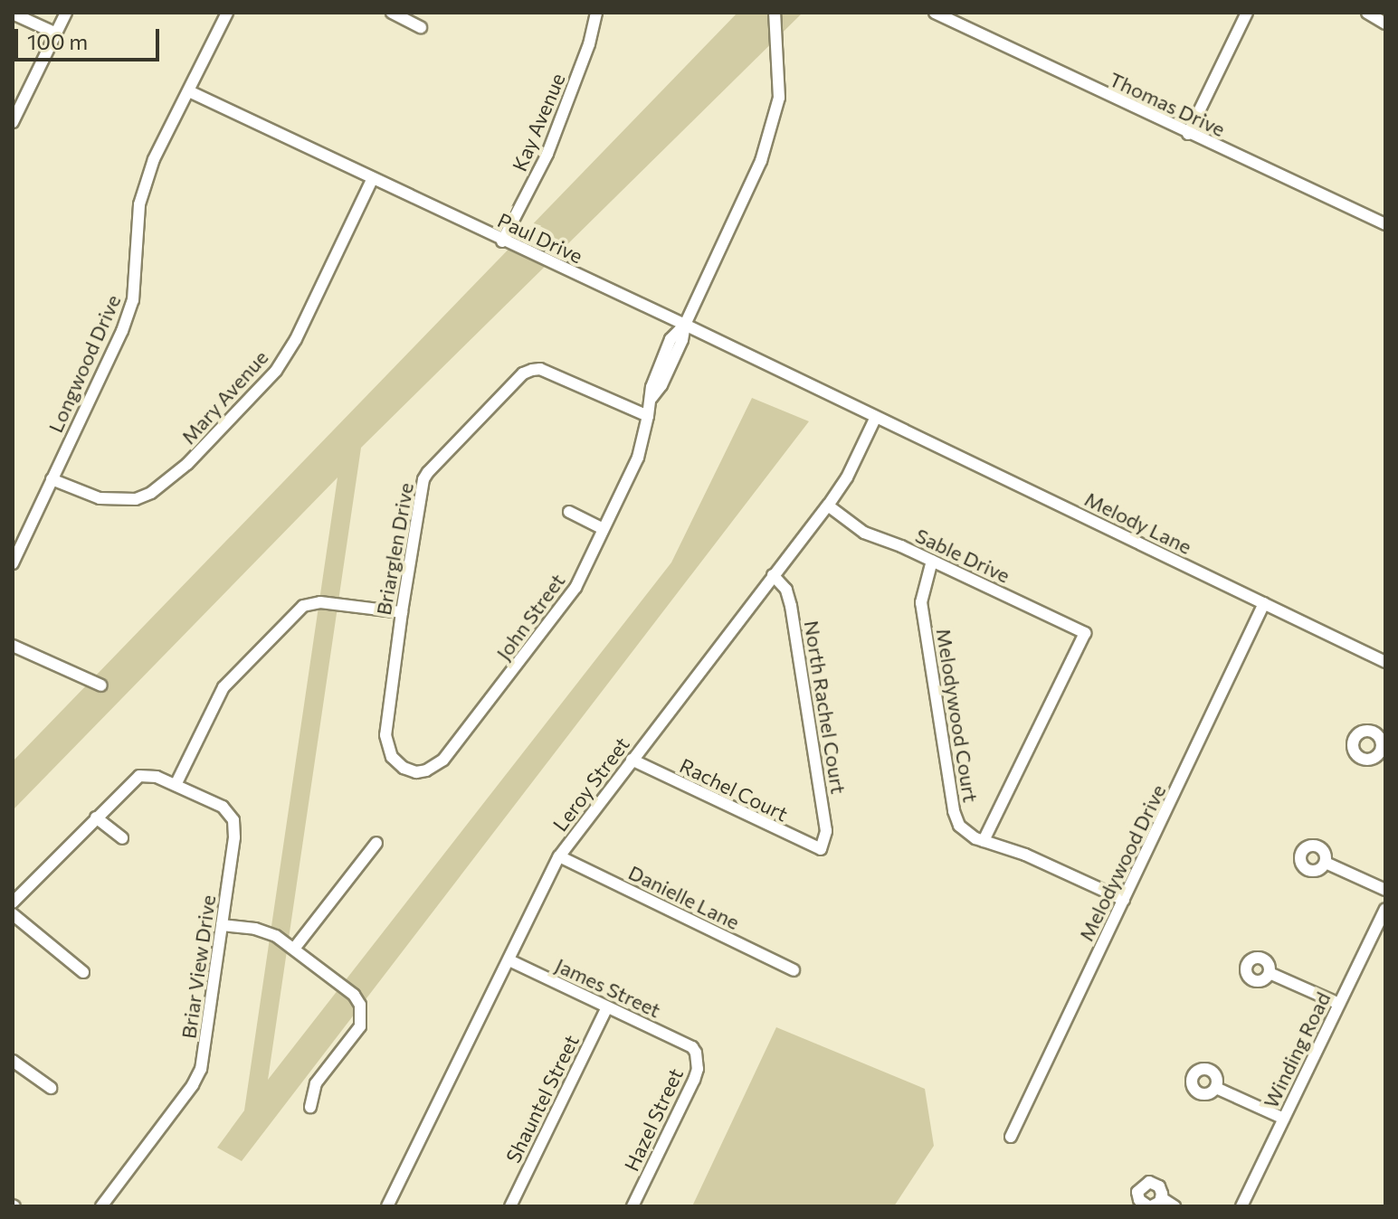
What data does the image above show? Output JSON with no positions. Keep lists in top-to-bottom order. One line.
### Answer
{"streets":{"street":["Thomas Drive","Kay Avenue","Paul Drive","Longwood Drive","Mary Avenue","Melody Lane","Briarglen Drive","Sable Drive","John Street","North Rachel Court","Melodywood Court","Leroy Street","Rachel Court","Melodywood Drive","Danielle Lane","Briar View Drive","James Street","Winding Road","Shauntel Street","Hazel Street"]},"crossings":[["Kay Avenue","Paul Drive"],["Paul Drive","Longwood Drive"],["Paul Drive","Mary Avenue"],["Paul Drive","Melody Lane"],["Paul Drive","John Street"],["Paul Drive","Leroy Street"],["Longwood Drive","Mary Avenue"],["Melody Lane","Leroy Street"],["Melody Lane","Melodywood Drive"],["Briarglen Drive","John Street"],["Sable Drive","Melodywood Court"],["Sable Drive","Leroy Street"],["North Rachel Court","Leroy Street"],["North Rachel Court","Rachel Court"],["Melodywood Court","Melodywood Drive"],["Leroy Street","Rachel Court"],["Leroy Street","Danielle Lane"],["Leroy Street","James Street"],["James Street","Shauntel Street"],["James Street","Hazel Street"]],"scale_bar":"100 m"}
